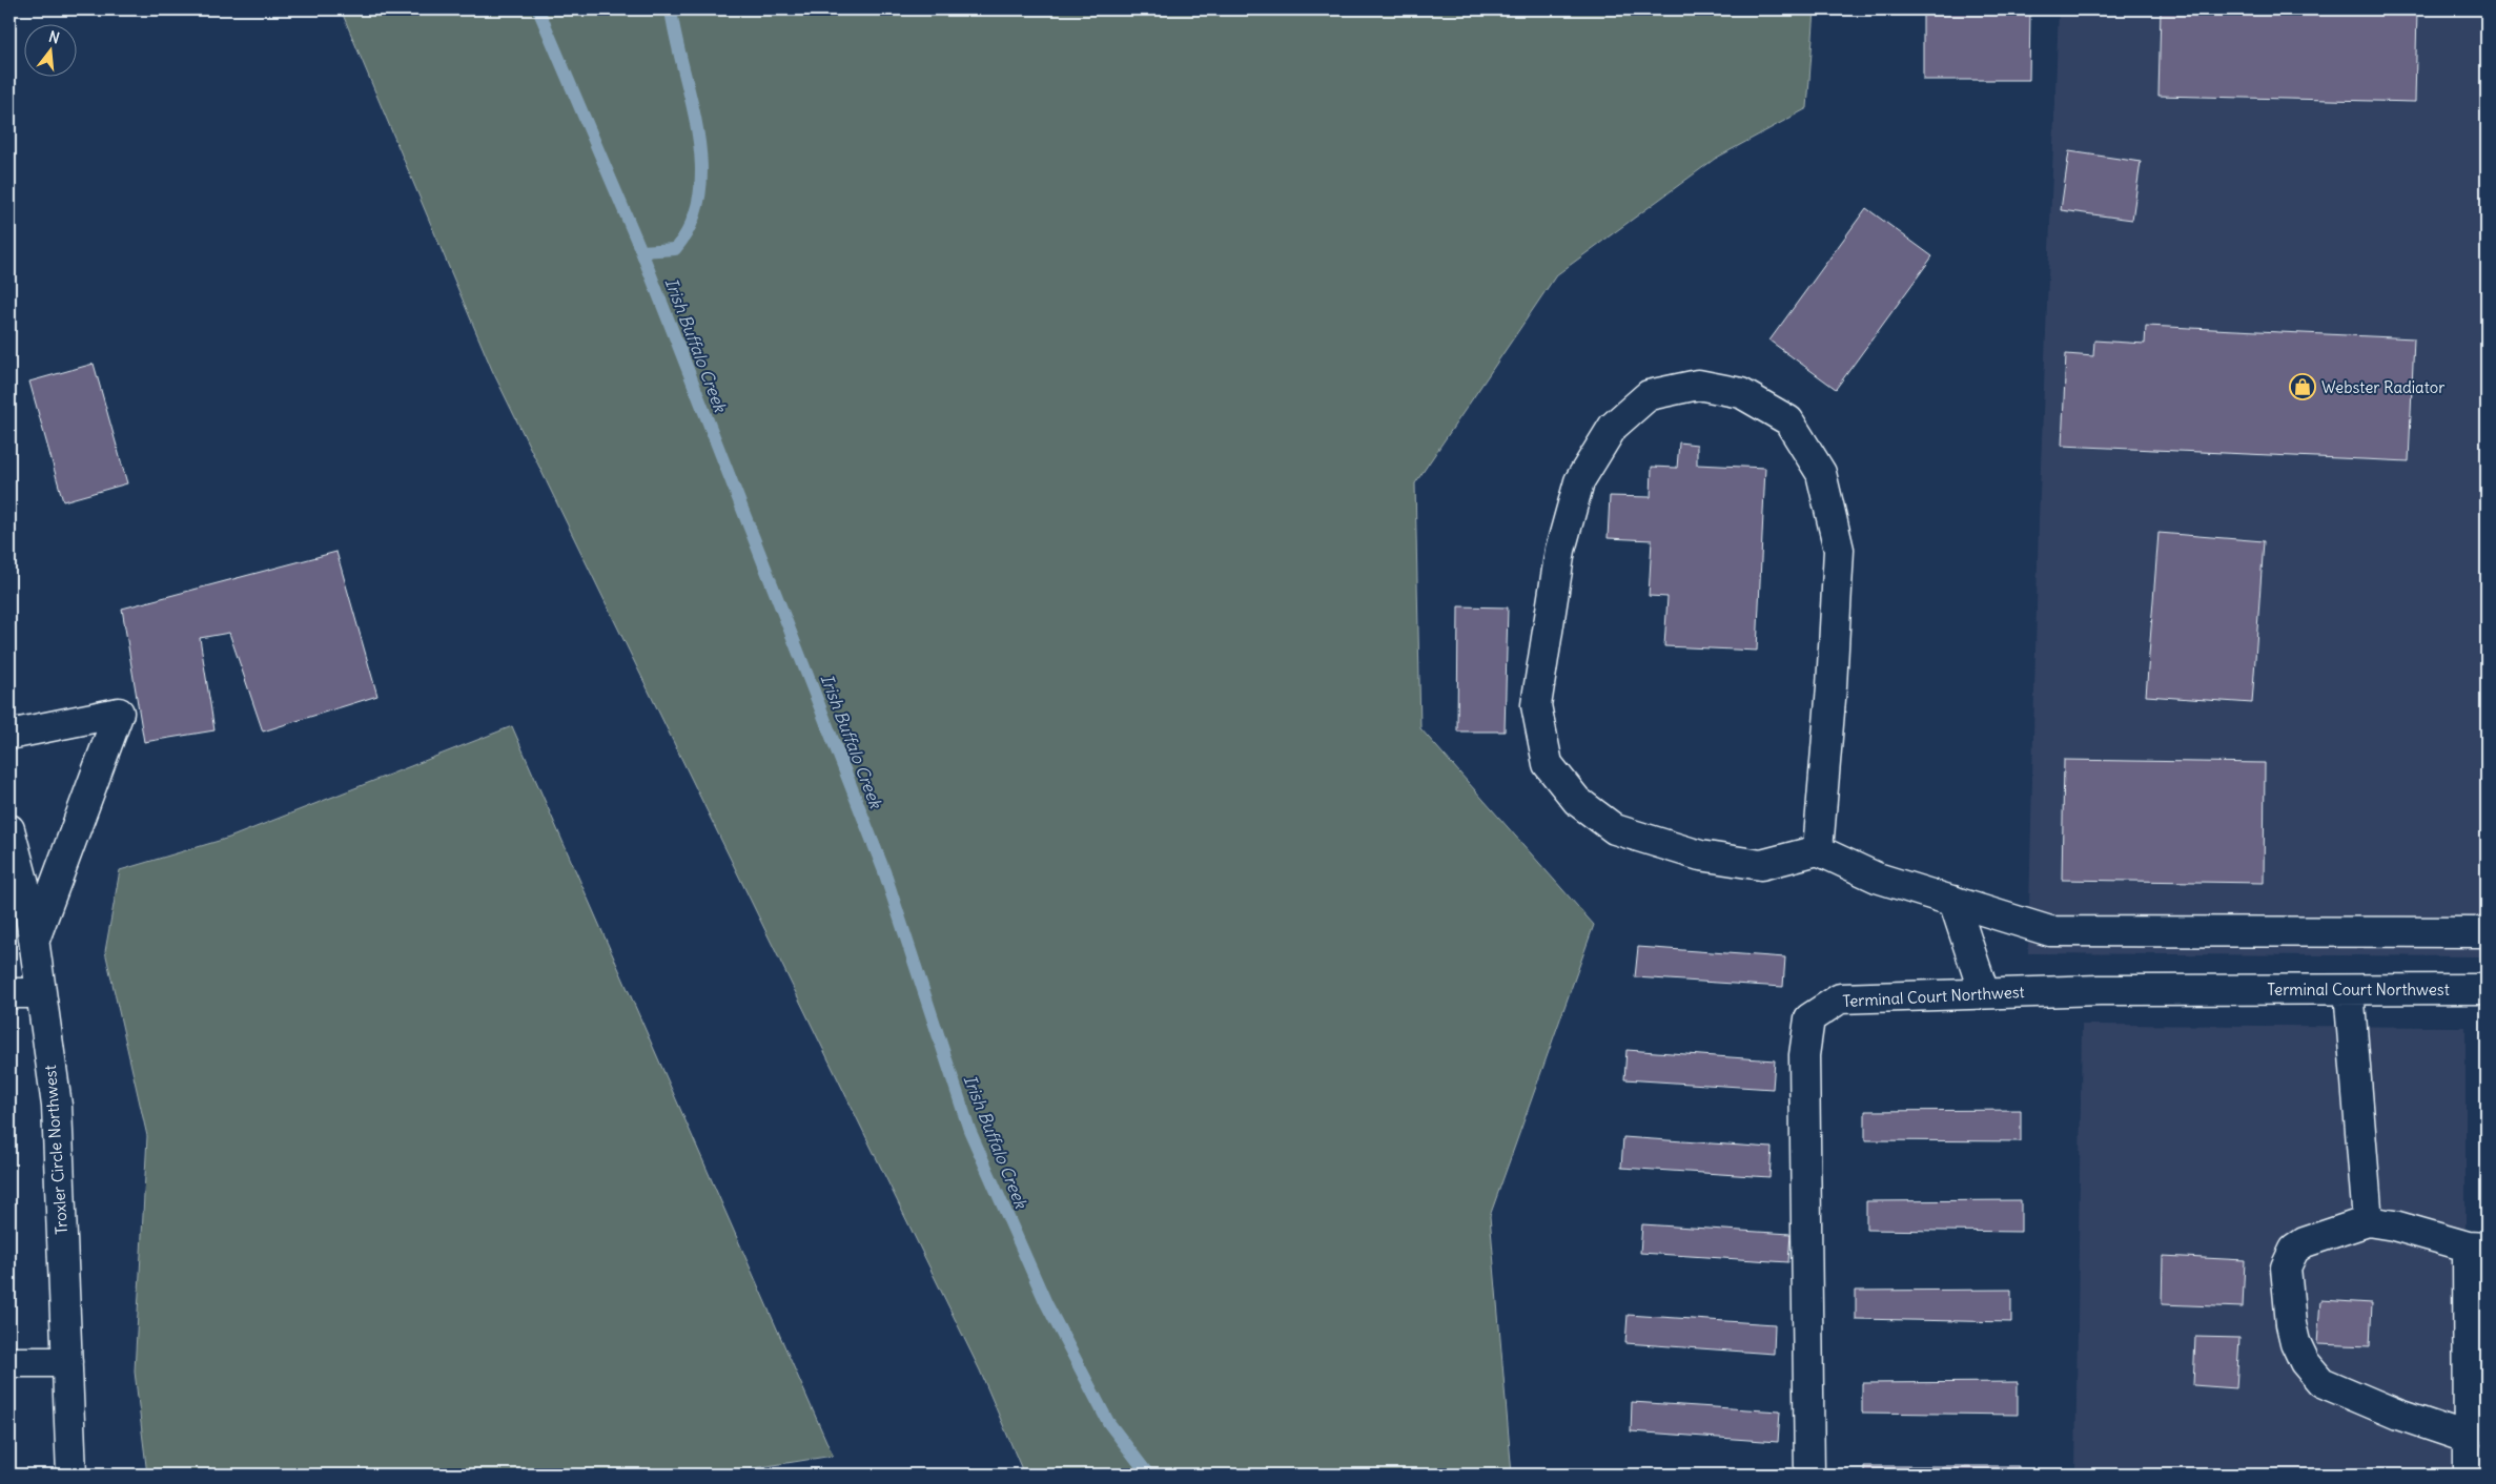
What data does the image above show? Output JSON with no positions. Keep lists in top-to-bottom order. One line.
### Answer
{"streets":{"street":["Terminal Court Northwest","Troxler Circle Northwest"]},"water":["Irish Buffalo Creek"],"places":{"shop":["Webster Radiator"]},"north":"top"}
